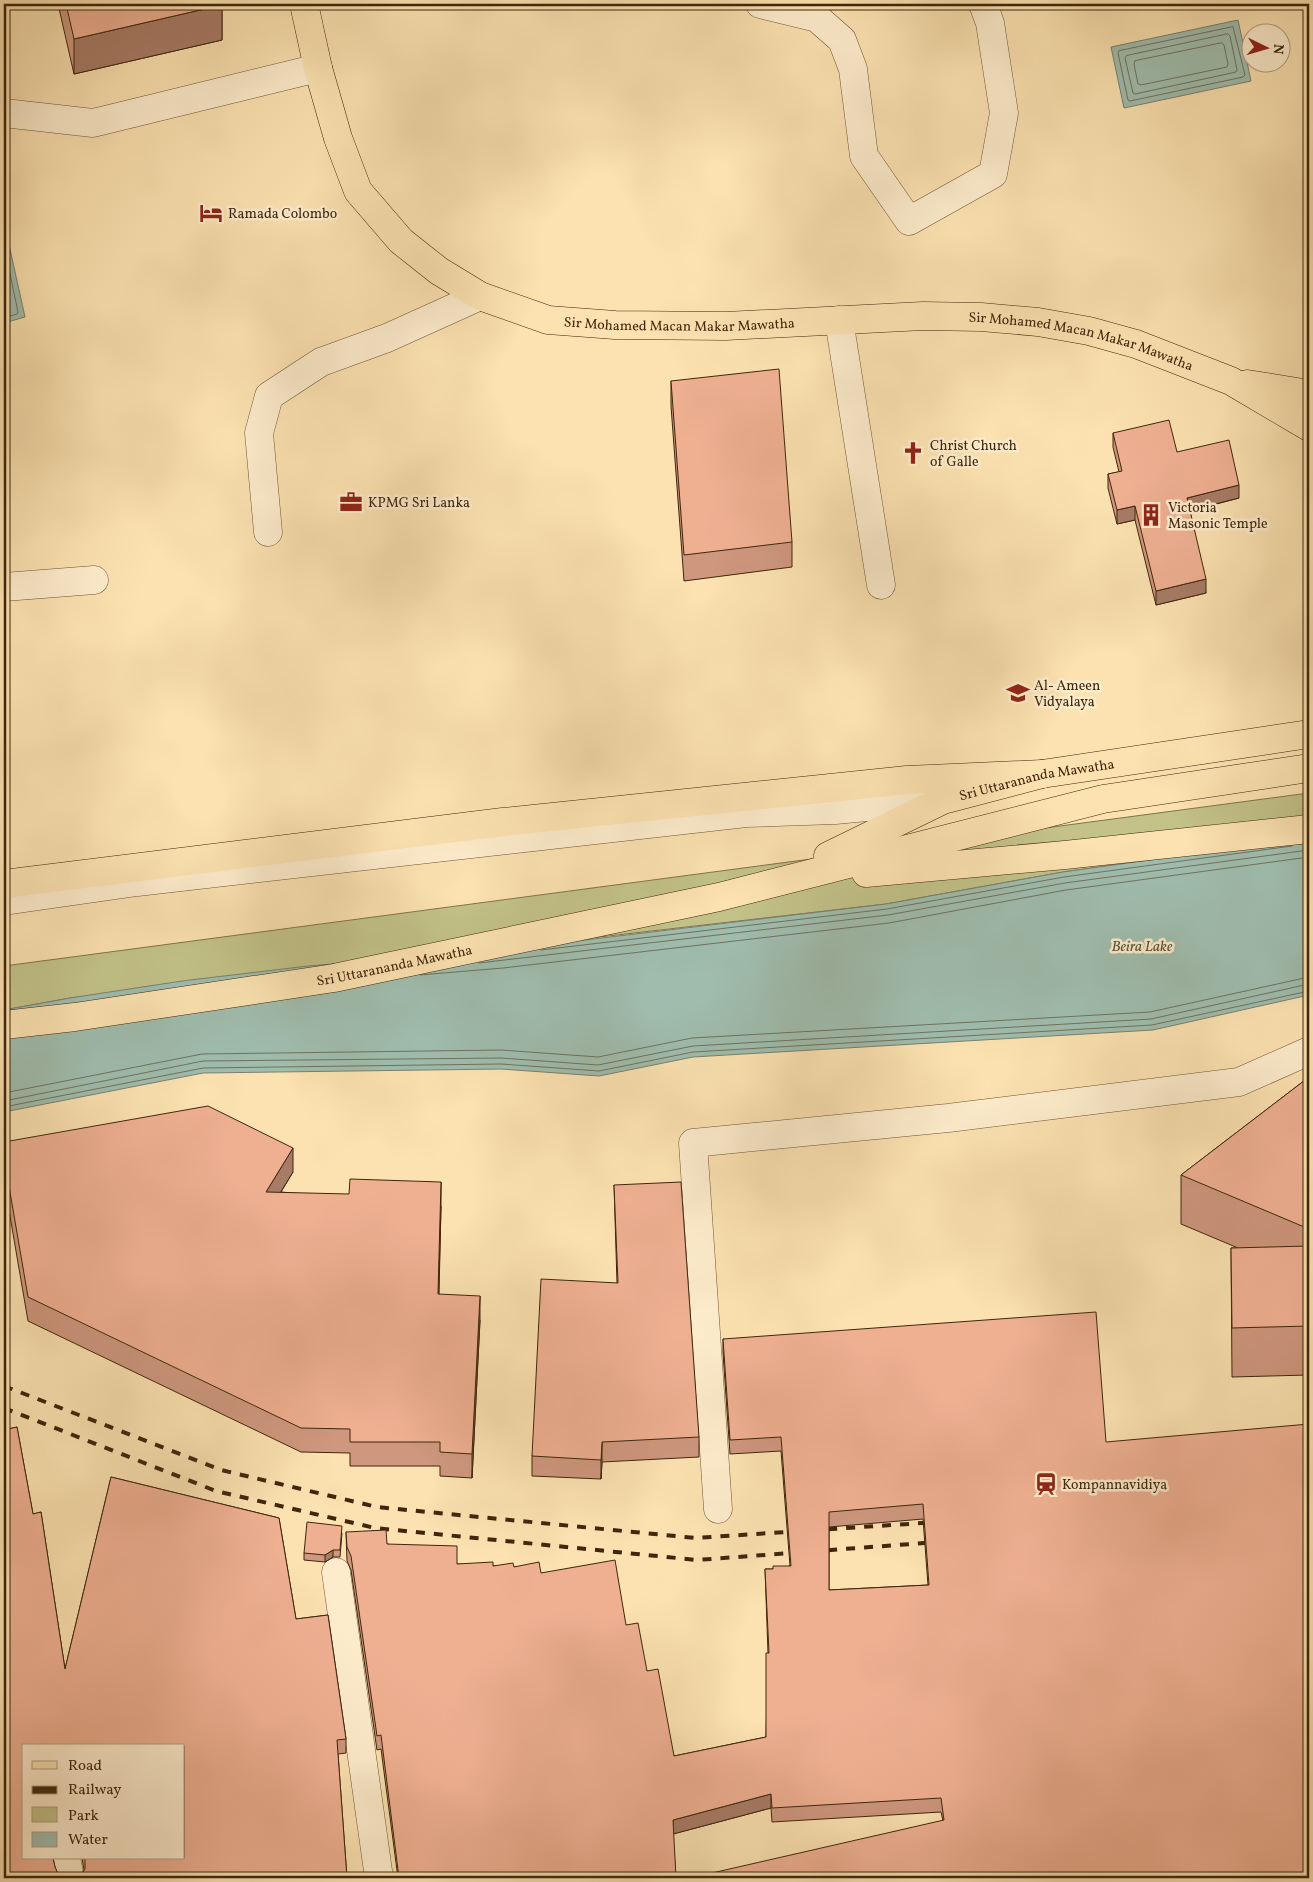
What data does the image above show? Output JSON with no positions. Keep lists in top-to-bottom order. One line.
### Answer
{"streets":{"main road":["Sir Mohamed Macan Makar Mawatha","Sri Uttarananda Mawatha"]},"water":["Beira Lake"],"places":{"hotel":["Ramada Colombo"],"church":["Christ Church of Galle"],"office":["KPMG Sri Lanka"],"building":["Victoria Masonic Temple"],"school or university":["Al- Ameen Vidyalaya"],"station":["Kompannavidiya"]},"legend":["Road","Railway","Park","Water"],"north":"right"}
